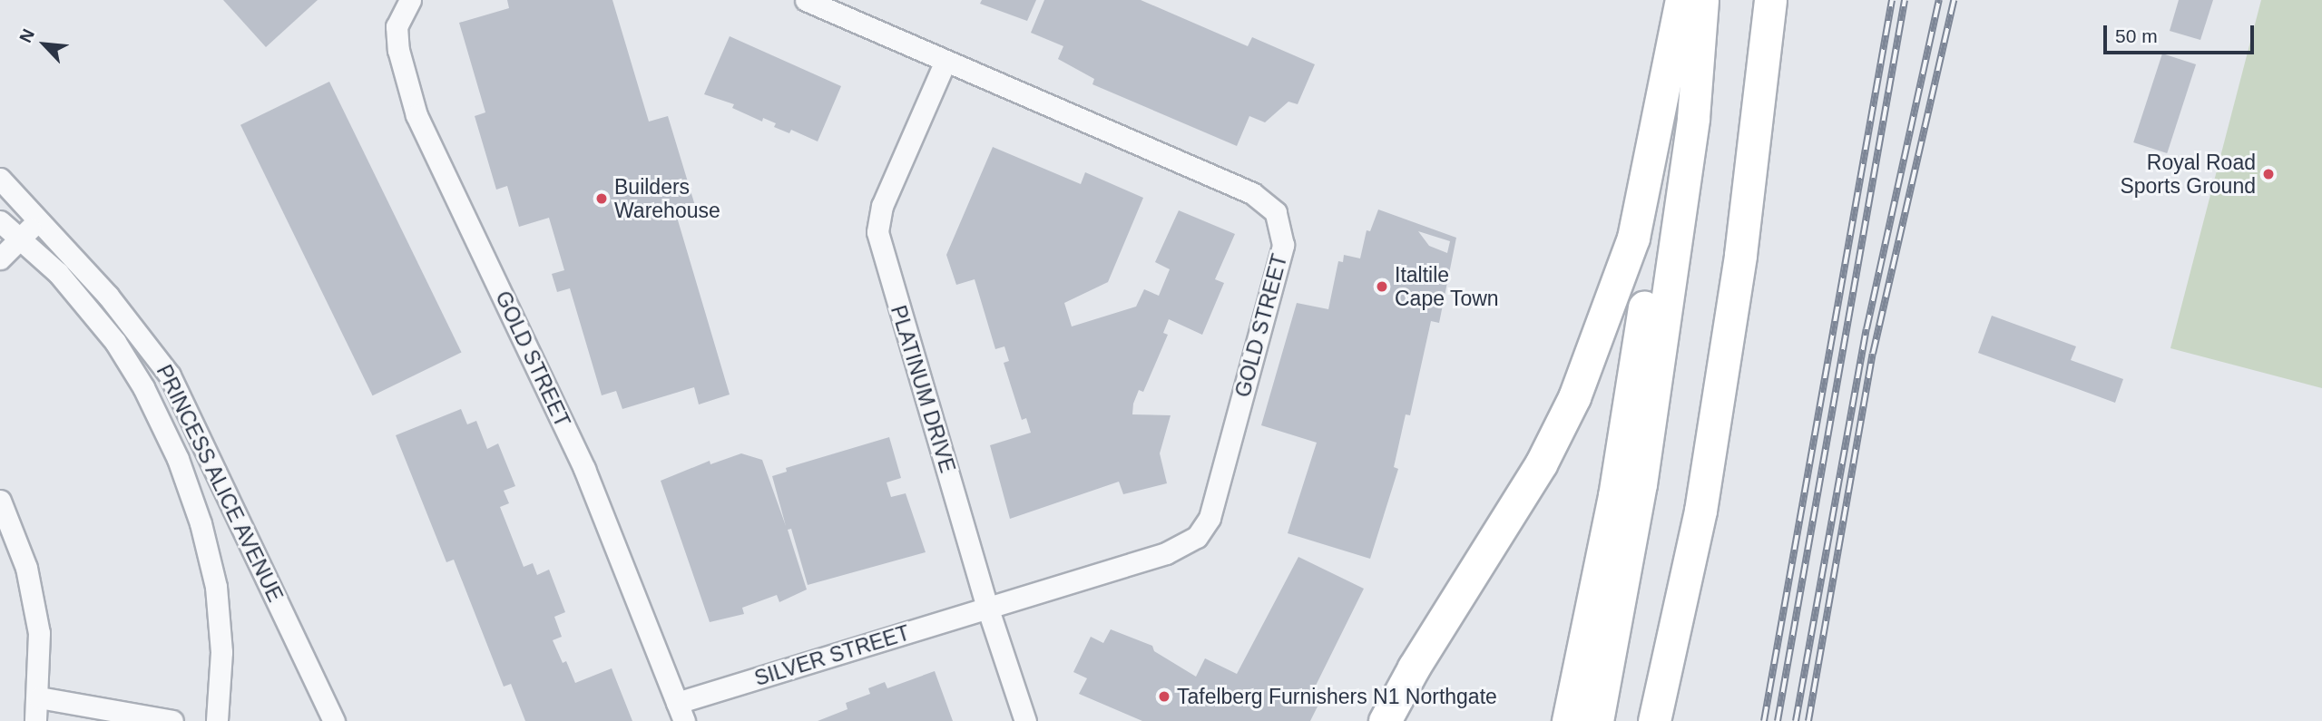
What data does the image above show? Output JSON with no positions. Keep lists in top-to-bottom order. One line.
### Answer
{"streets":{"street":["GOLD STREET","PLATINUM DRIVE","PRINCESS ALICE AVENUE","SILVER STREET"]},"crossings":[["GOLD STREET","PLATINUM DRIVE"],["GOLD STREET","SILVER STREET"],["PLATINUM DRIVE","SILVER STREET"]],"places":["Royal Road Sports Ground","Builders Warehouse","Italtile Cape Town","Tafelberg Furnishers N1 Northgate"],"scale_bar":"50 m","north":"top left"}
